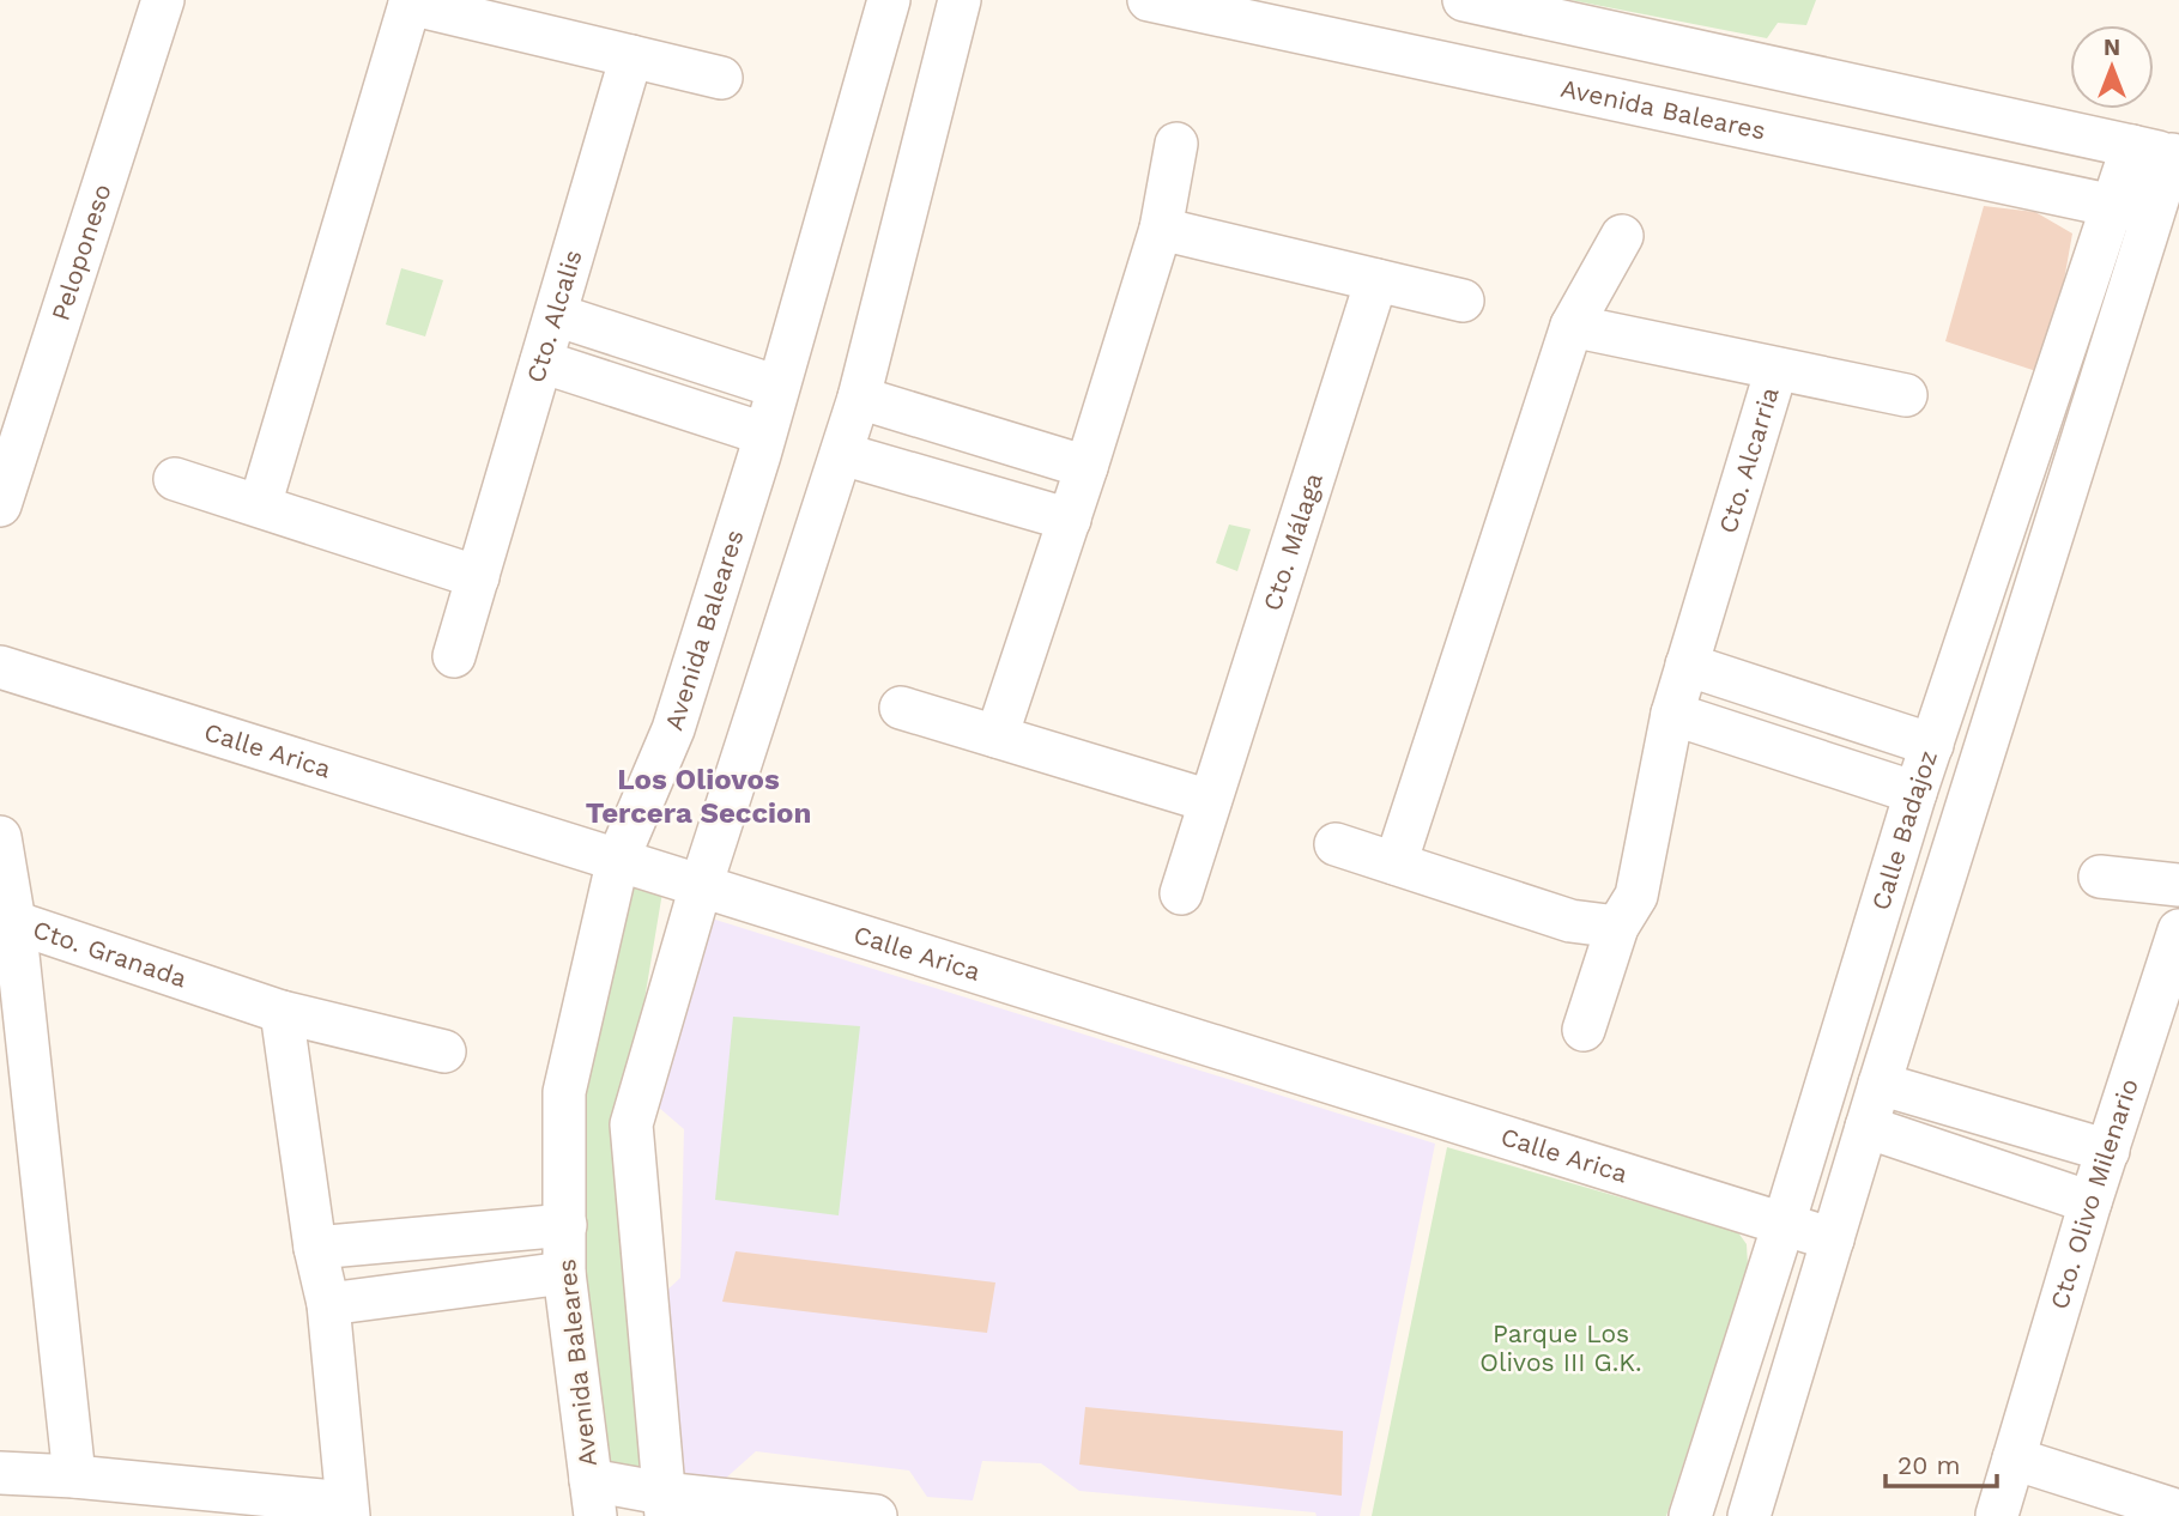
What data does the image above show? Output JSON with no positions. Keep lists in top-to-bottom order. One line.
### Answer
{"streets":{"street":["Avenida Baleares","Peloponeso","Cto. Alcalis","Cto. Alcarria","Cto. Málaga","Calle Arica","Calle Badajoz","Cto. Granada","Cto. Olivo Milenario"]},"crossings":[["Avenida Baleares","Calle Arica"],["Avenida Baleares","Calle Badajoz"],["Calle Arica","Calle Badajoz"]],"districts":["Los Oliovos Tercera Seccion"],"parks":["Parque Los Olivos III G.K."],"scale_bar":"20 m","north":"top"}
